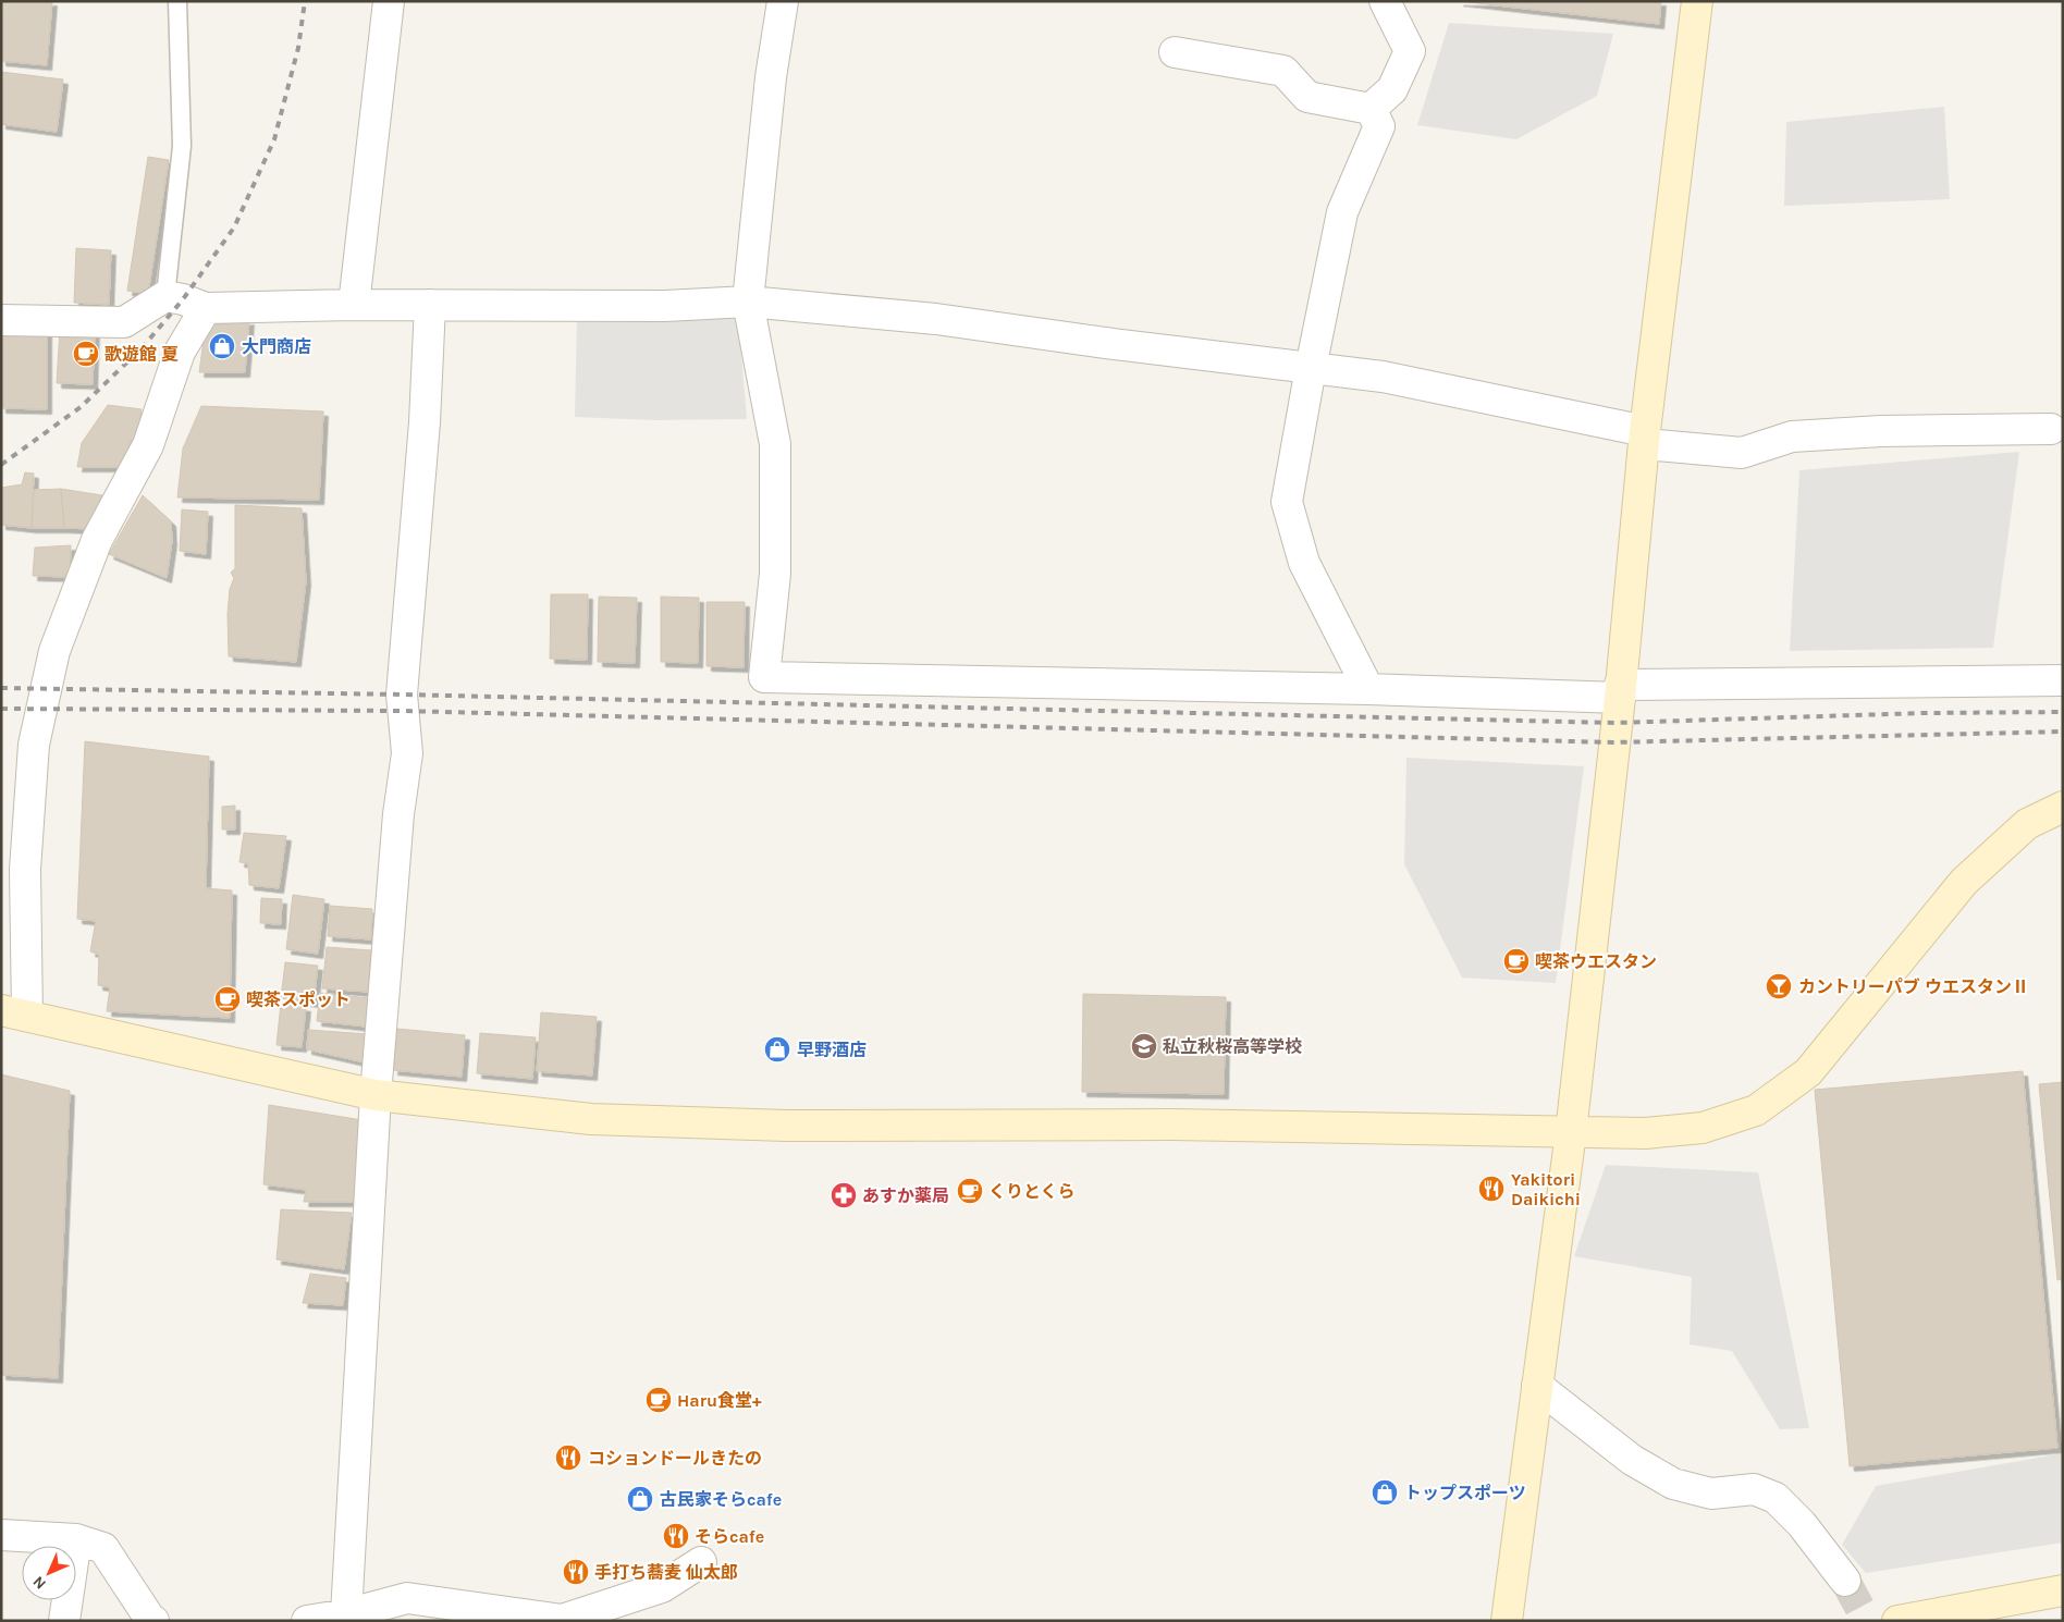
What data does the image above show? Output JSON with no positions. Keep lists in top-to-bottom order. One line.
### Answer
{"places":{"shop":["大門商店","早野酒店","トップスポーツ","古民家そらcafe"],"cafe":["歌遊館 夏","喫茶ウエスタン","喫茶スポット","くりとくら","Haru食堂+"],"bar":["カントリーパブ ウエスタンⅡ"],"school or university":["私立秋桜高等学校"],"restaurant":["Yakitori Daikichi","コションドールきたの","そらcafe","手打ち蕎麦 仙太郎"],"pharmacy":["あすか薬局"]},"north":"bottom left"}
